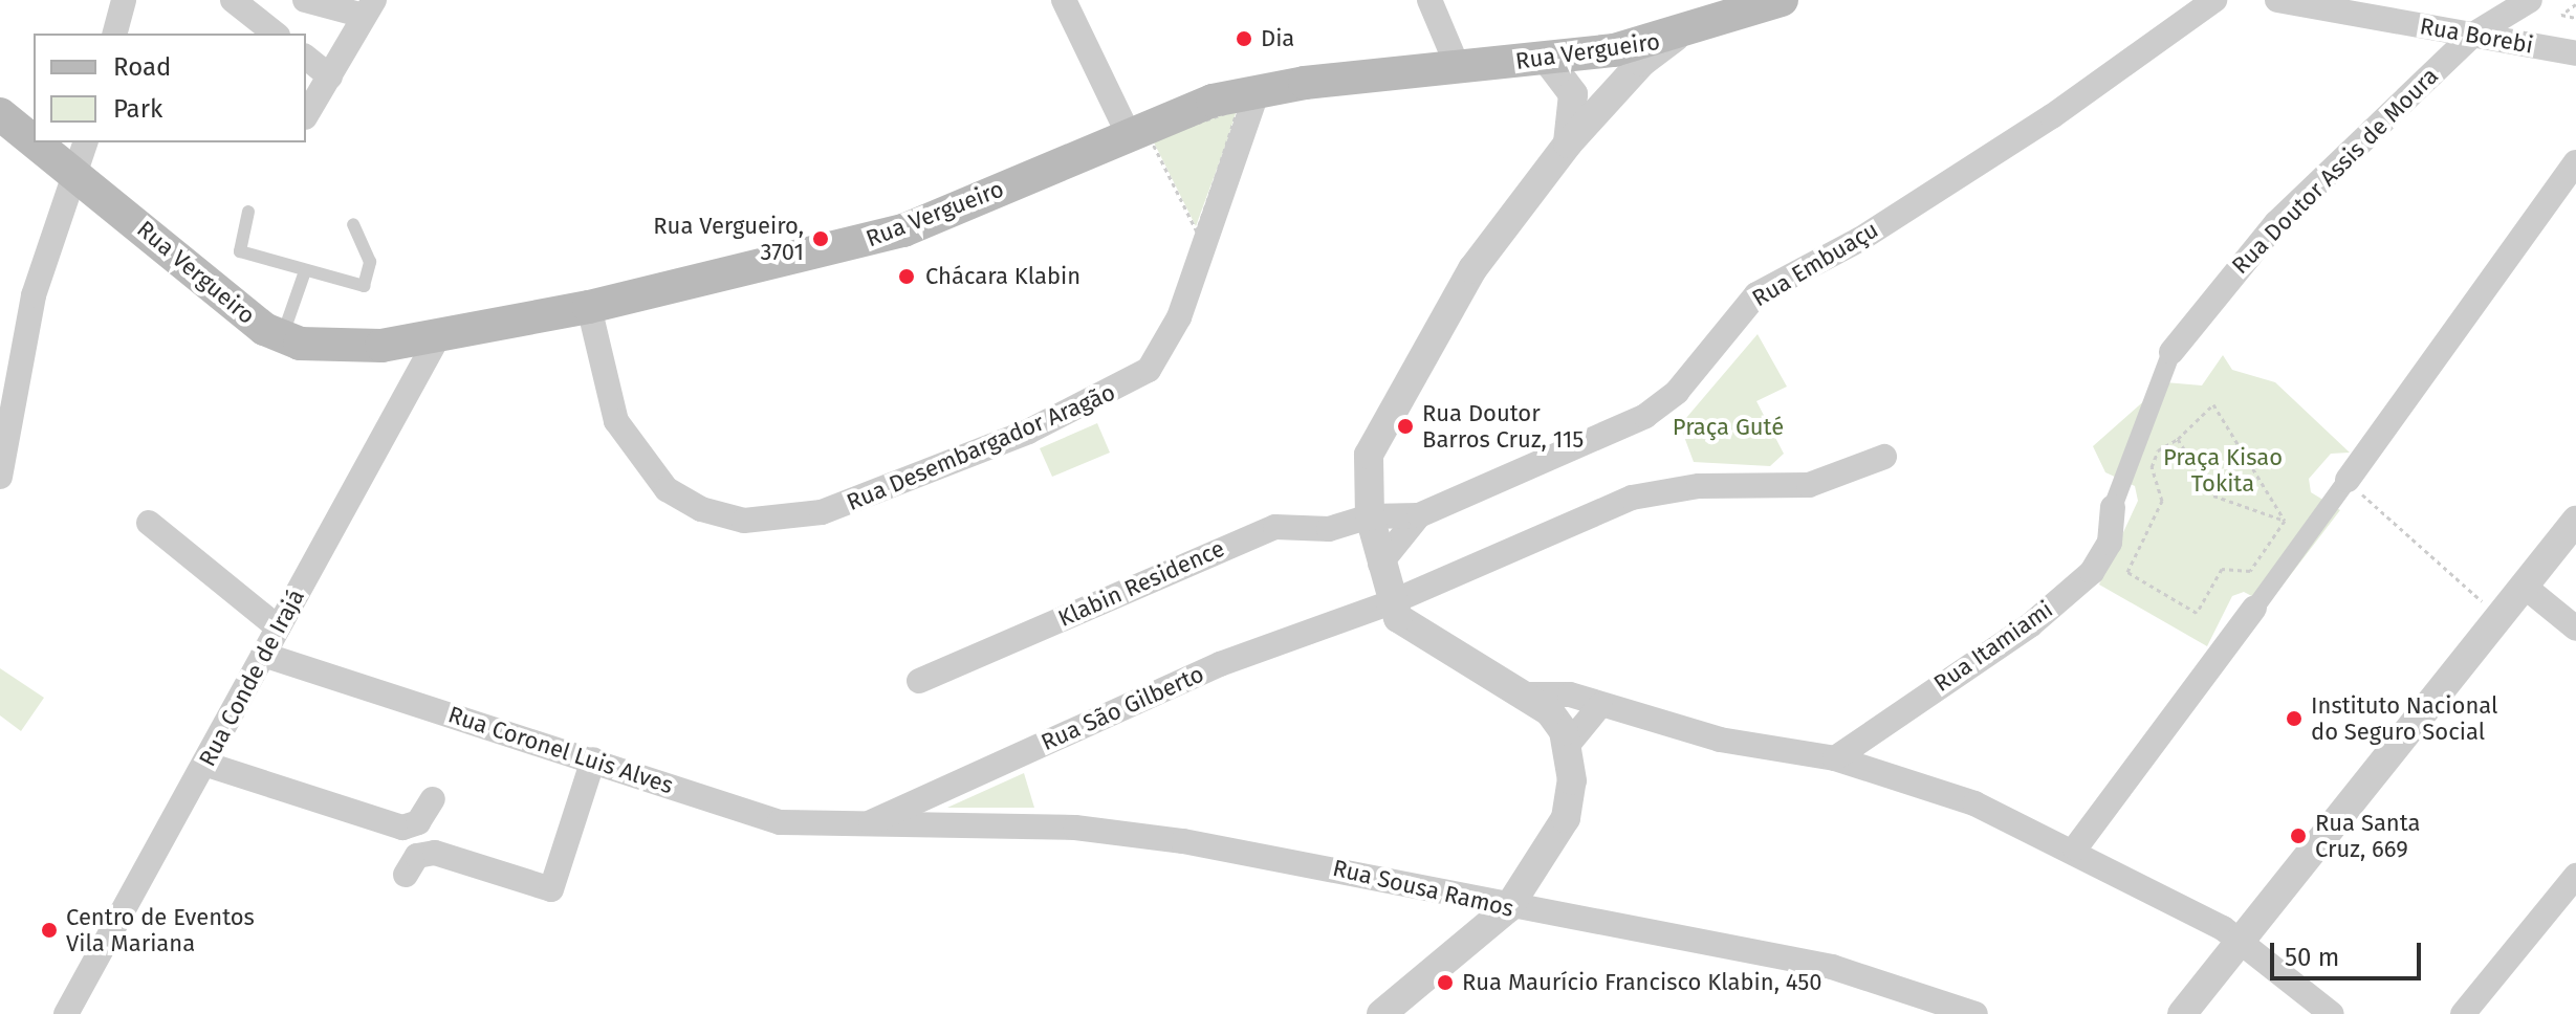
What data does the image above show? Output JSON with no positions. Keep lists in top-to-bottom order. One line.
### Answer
{"streets":{"main road":["Rua Vergueiro"],"street":["Rua Borebi","Rua Doutor Assis de Moura","Rua Embuaçu","Rua Desembargador Aragão","Klabin Residence","Rua Itamiami","Rua Conde de Irajá","Rua São Gilberto","Rua Coronel Luis Alves","Rua Sousa Ramos"]},"crossings":[["Rua Borebi","Rua Doutor Assis de Moura"],["Rua Vergueiro","Rua Desembargador Aragão"],["Rua Vergueiro","Rua Conde de Irajá"],["Rua Embuaçu","Klabin Residence"],["Rua Conde de Irajá","Rua Coronel Luis Alves"],["Rua São Gilberto","Rua Coronel Luis Alves"],["Rua São Gilberto","Rua Sousa Ramos"],["Rua Coronel Luis Alves","Rua Sousa Ramos"]],"parks":["Praça Guté","Praça Kisao Tokita"],"places":["Dia","Rua Vergueiro, 3701","Chácara Klabin","Rua Doutor Barros Cruz, 115","Instituto Nacional do Seguro Social","Rua Santa Cruz, 669","Centro de Eventos Vila Mariana","Rua Maurício Francisco Klabin, 450"],"legend":["Road","Park"],"scale_bar":"50 m"}
